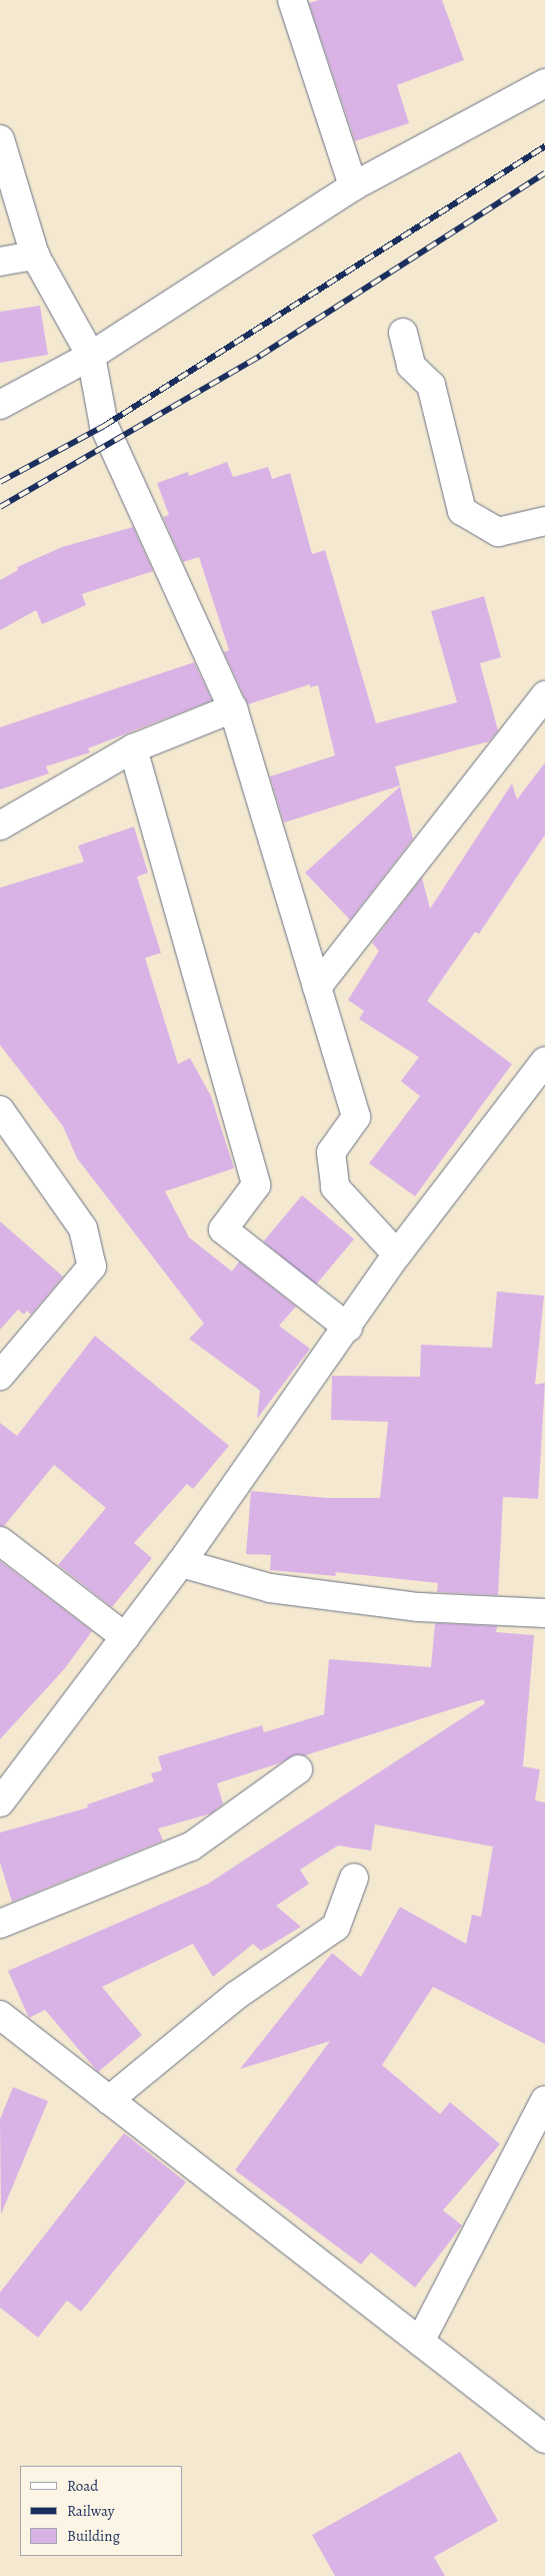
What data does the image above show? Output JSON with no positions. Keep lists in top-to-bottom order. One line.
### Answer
{"legend":["Road","Railway","Building"]}
